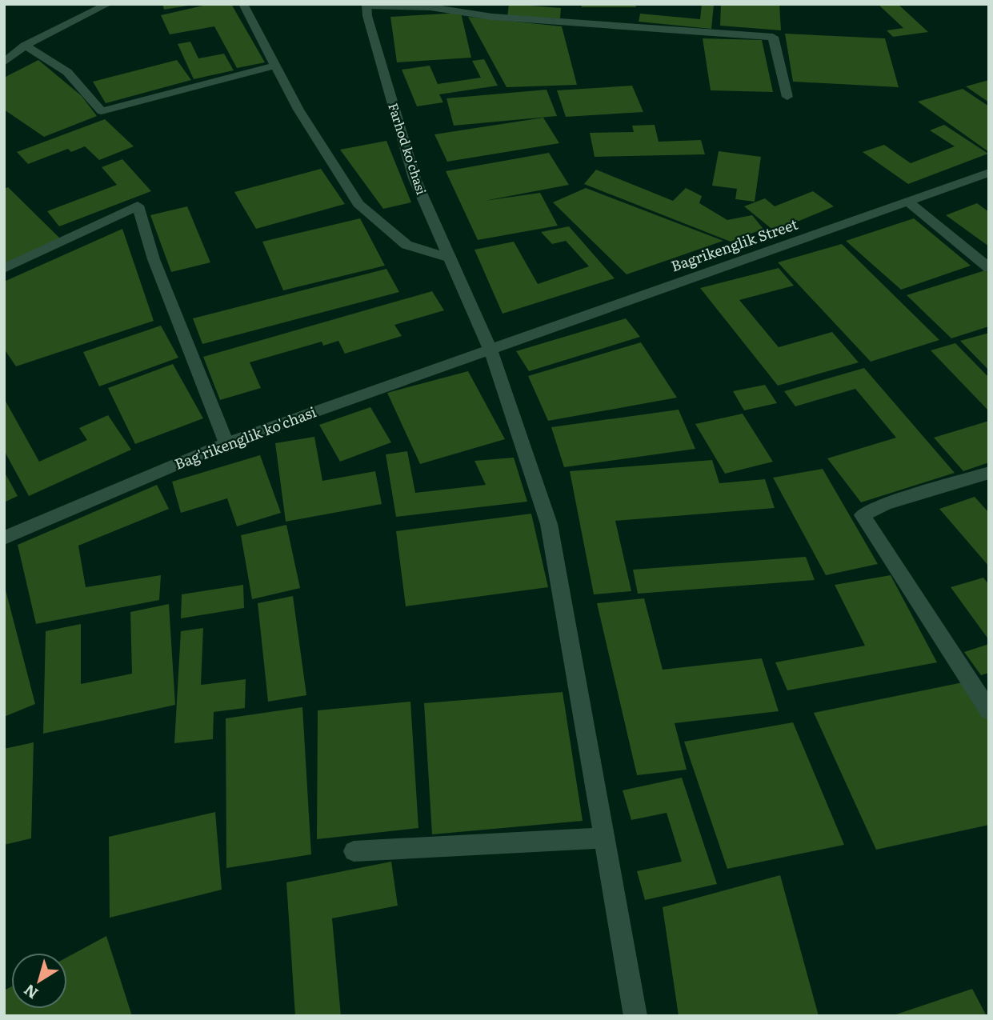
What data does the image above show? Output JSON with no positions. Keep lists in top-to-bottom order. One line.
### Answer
{"streets":{"street":["Farhod ko'chasi","Bagrikenglik Street","Bag'rikenglik ko'chasi"]},"crossings":[["Farhod ko'chasi","Bagrikenglik Street"],["Farhod ko'chasi","Bag'rikenglik ko'chasi"],["Bagrikenglik Street","Bag'rikenglik ko'chasi"]],"north":"bottom left"}
